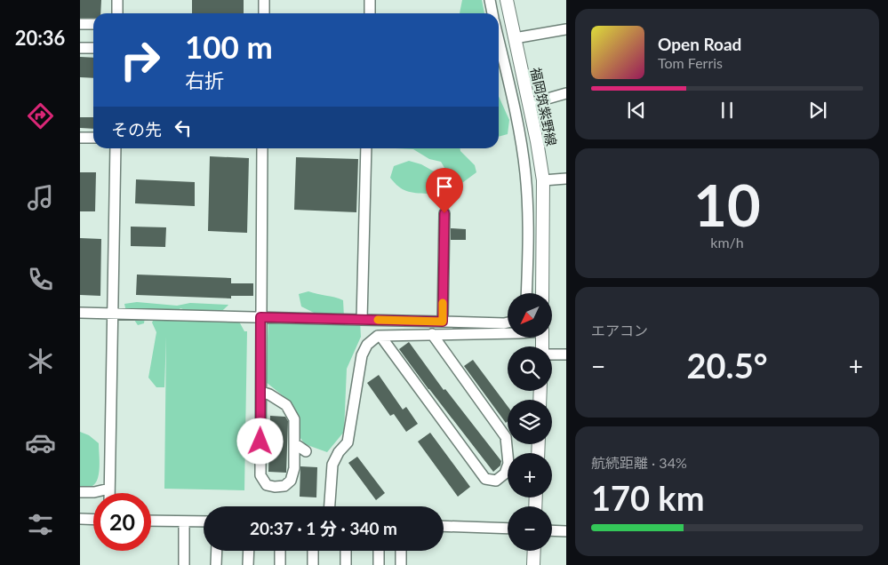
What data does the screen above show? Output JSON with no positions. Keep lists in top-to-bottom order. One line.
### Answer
{"streets":{"main road":["福岡筑紫野線"]},"north":"bottom left","page":{"tabs":"20:36","turn":["100 m","右折"],"song":["Open Road","Tom Ferris"],"then":"その先","tile":[["10","km/h"],"エアコン",["航続距離 · 34%","170 km"]],"map_buttons":["+","−"],"heat":["−","20.5°","+"],"limit":"20","trip":"20:37 · 1 分 · 340 m"}}
